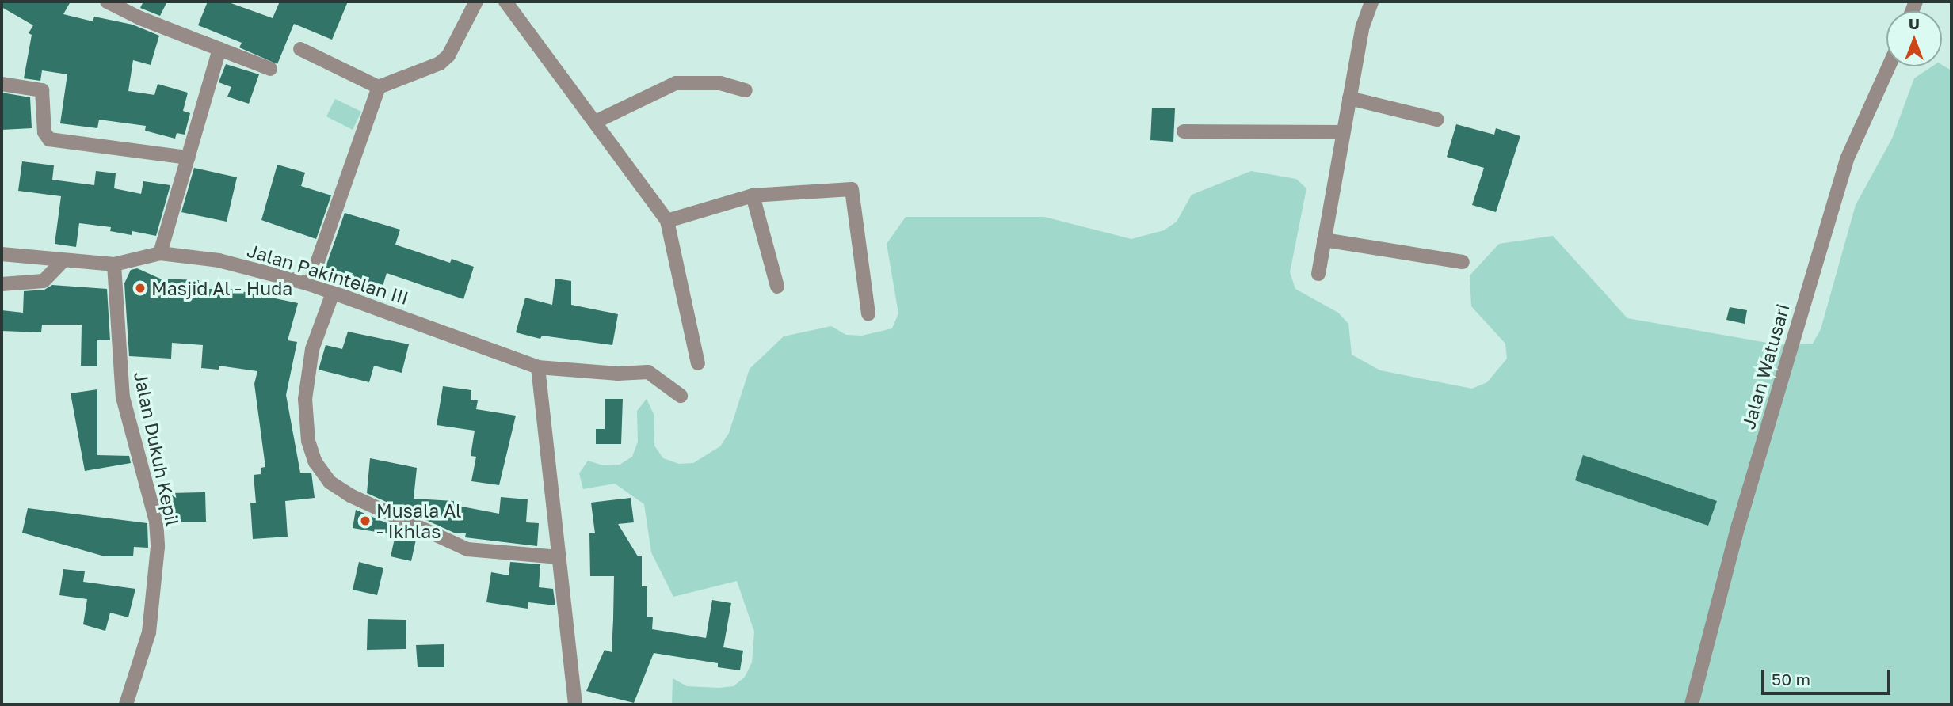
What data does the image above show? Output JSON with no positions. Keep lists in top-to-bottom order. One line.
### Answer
{"streets":{"street":["Jalan Pakintelan III","Jalan Watusari","Jalan Dukuh Kepil"]},"crossings":[["Jalan Pakintelan III","Jalan Dukuh Kepil"]],"places":["Masjid Al - Huda","Musala Al - Ikhlas"],"scale_bar":"50 m","north":"top"}
